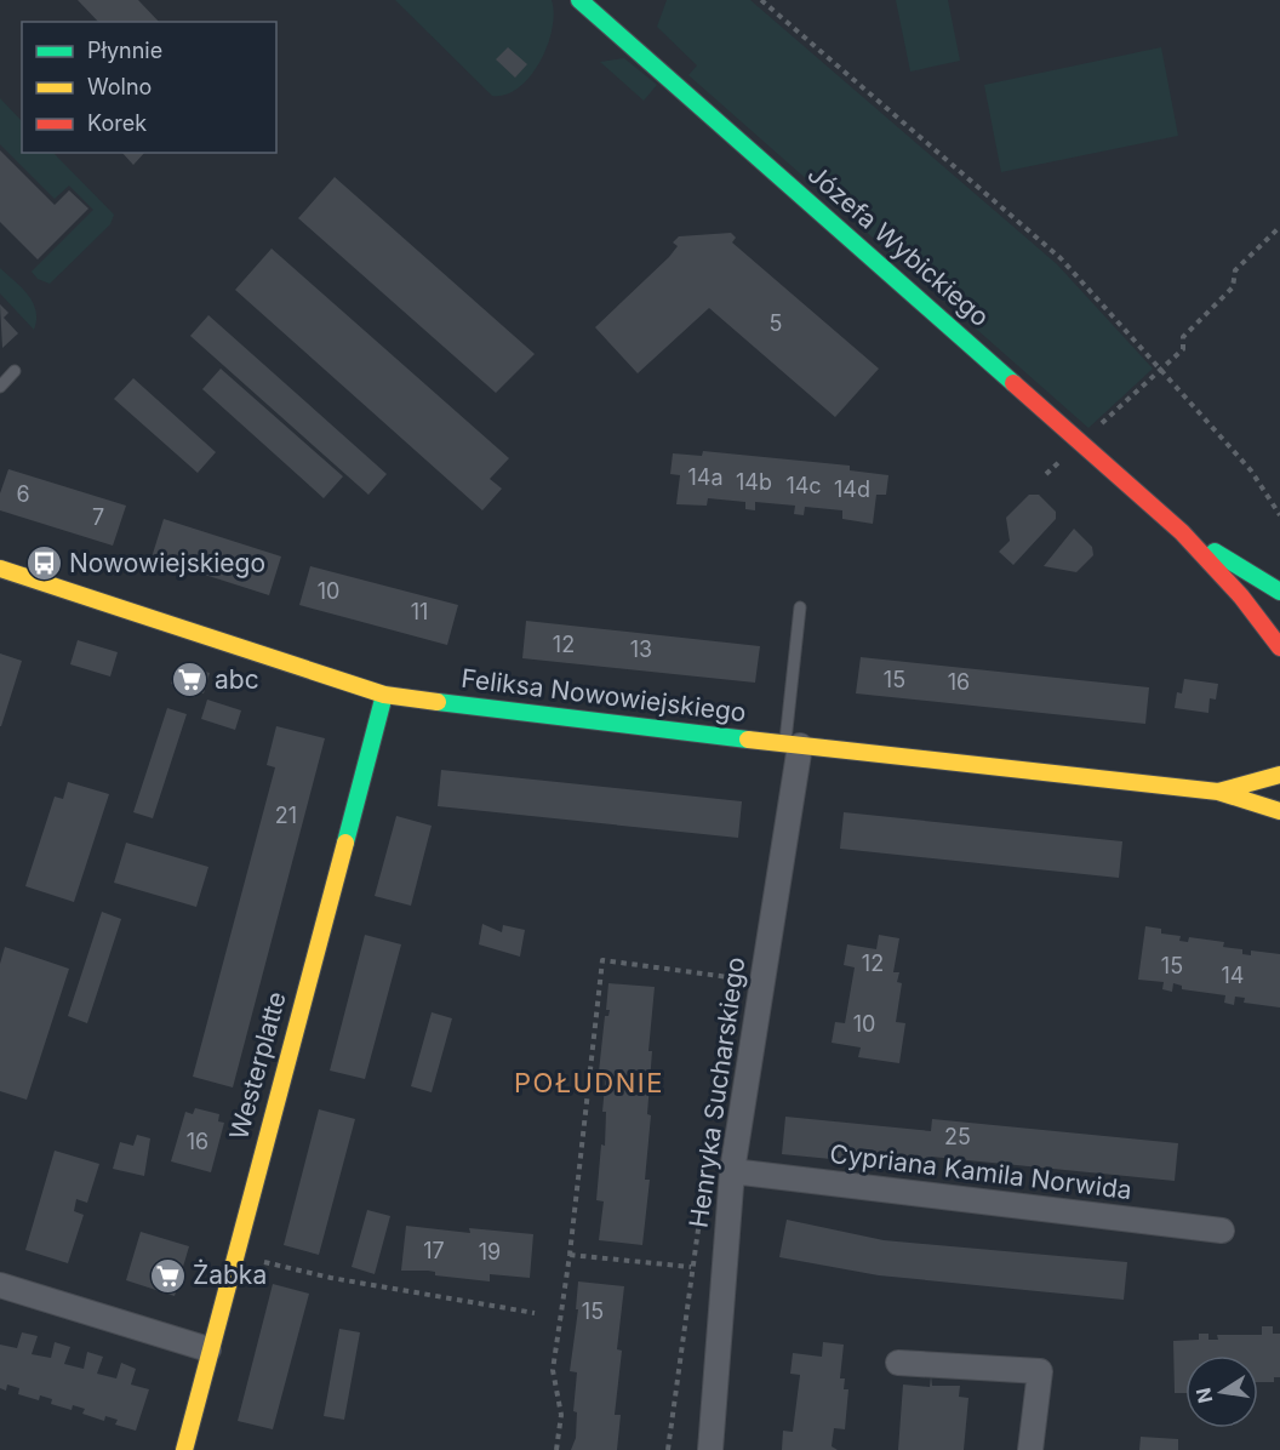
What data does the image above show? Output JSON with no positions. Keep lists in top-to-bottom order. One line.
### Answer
{"streets":{"street":["Józefa Wybickiego","Feliksa Nowowiejskiego","Westerplatte","Henryka Sucharskiego","Cypriana Kamila Norwida"]},"crossings":[["Feliksa Nowowiejskiego","Westerplatte"],["Feliksa Nowowiejskiego","Henryka Sucharskiego"],["Henryka Sucharskiego","Cypriana Kamila Norwida"]],"districts":["POŁUDNIE"],"places":{"bus stop":["Nowowiejskiego"],"supermarket":["abc","Żabka"]},"house_numbers":["5","14a","14b","14c","14d","6","7","10","11","12","13","15","16","21","12","15","14","10","25","16","17","19","15"],"legend":["Płynnie","Wolno","Korek"],"north":"left"}
